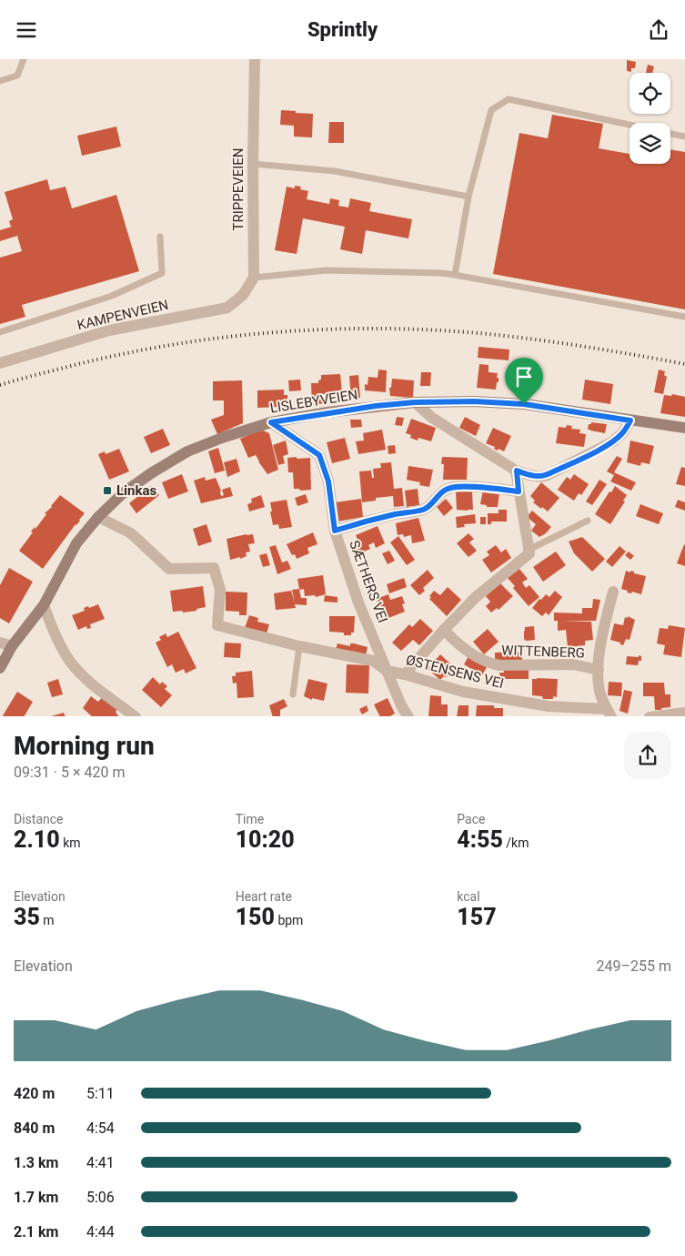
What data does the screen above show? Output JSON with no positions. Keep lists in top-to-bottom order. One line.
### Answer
{"streets":{"street":["TRIPPEVEIEN","KAMPENVEIEN","LISLEBYVEIEN","SÆTHERS VEI","WITTENBERG","ØSTENSENS VEI"]},"crossings":[["TRIPPEVEIEN","KAMPENVEIEN"],["LISLEBYVEIEN","SÆTHERS VEI"],["LISLEBYVEIEN","ØSTENSENS VEI"],["SÆTHERS VEI","ØSTENSENS VEI"],["WITTENBERG","ØSTENSENS VEI"]],"places":{"transit":["Linkas"]},"page":{"header":"Sprintly","heading":["Morning run","09:31 · 5 × 420 m"],"stats":[["Distance","2.10 km"],["Time","10:20"],["Pace","4:55 /km"],["Elevation","35 m"],["Heart rate","150 bpm"],["kcal","157"]],"chart":["Elevation","249–255 m"],"list":[{"name":"420 m","note":"5:11"},{"name":"840 m","note":"4:54"},{"name":"1.3 km","note":"4:41"},{"name":"1.7 km","note":"5:06"},{"name":"2.1 km","note":"4:44"}]}}
